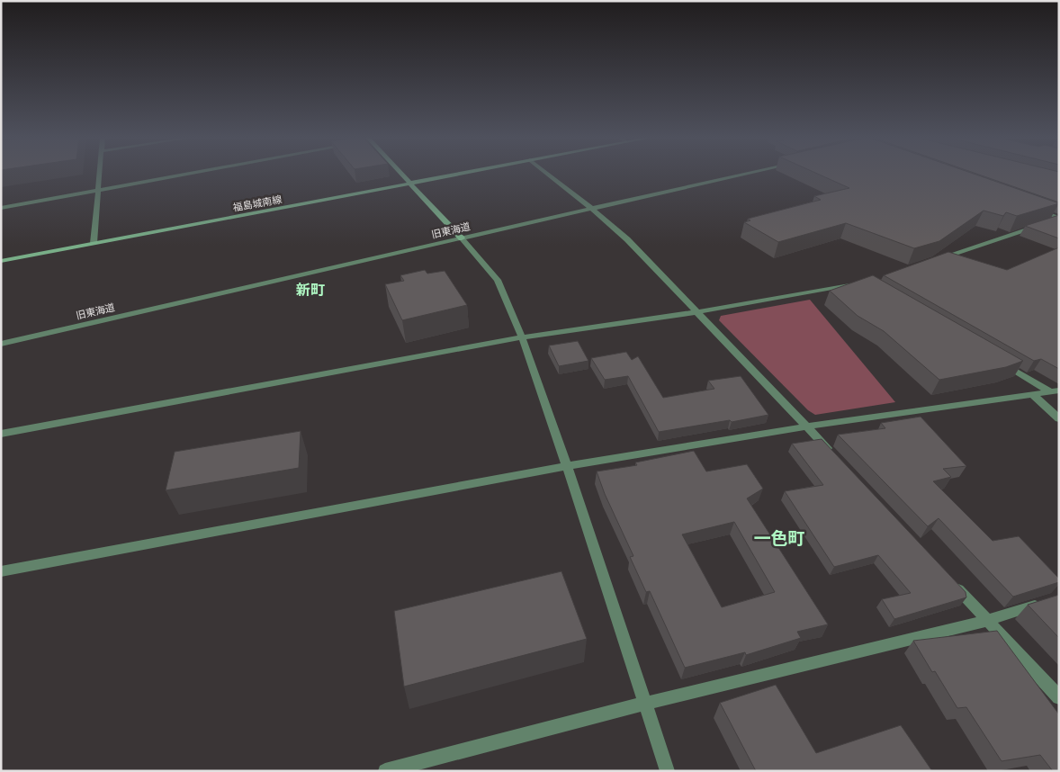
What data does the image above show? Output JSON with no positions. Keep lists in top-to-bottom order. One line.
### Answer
{"streets":{"main road":["福島城南線"],"street":["旧東海道"]},"districts":["新町","一色町"]}
